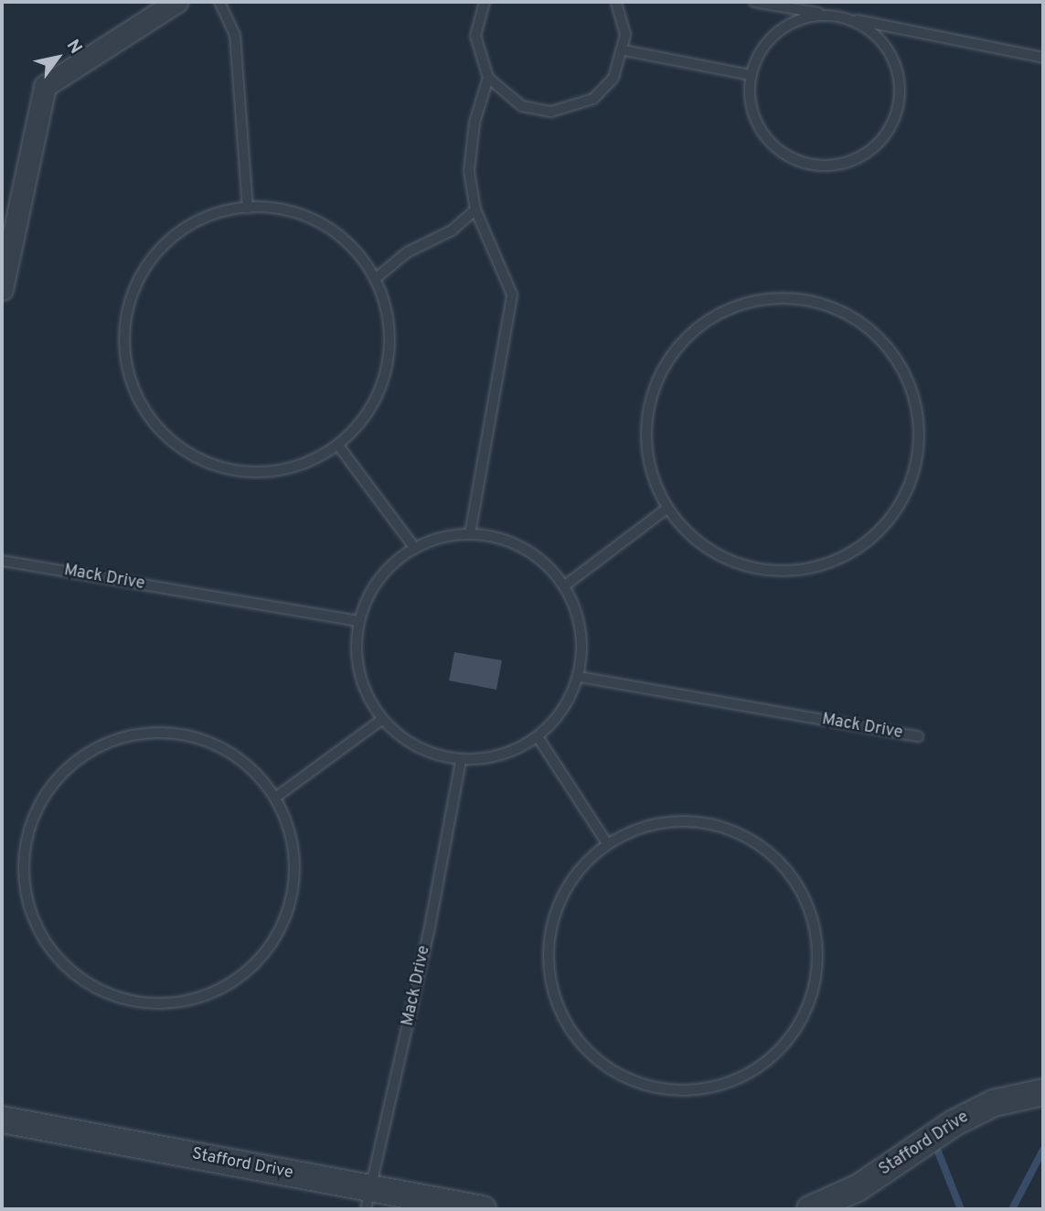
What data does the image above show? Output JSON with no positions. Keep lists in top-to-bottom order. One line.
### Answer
{"streets":{"street":["Stafford Drive"],"lane":["Mack Drive"]},"crossings":[["Mack Drive","Stafford Drive"]],"north":"top right"}
